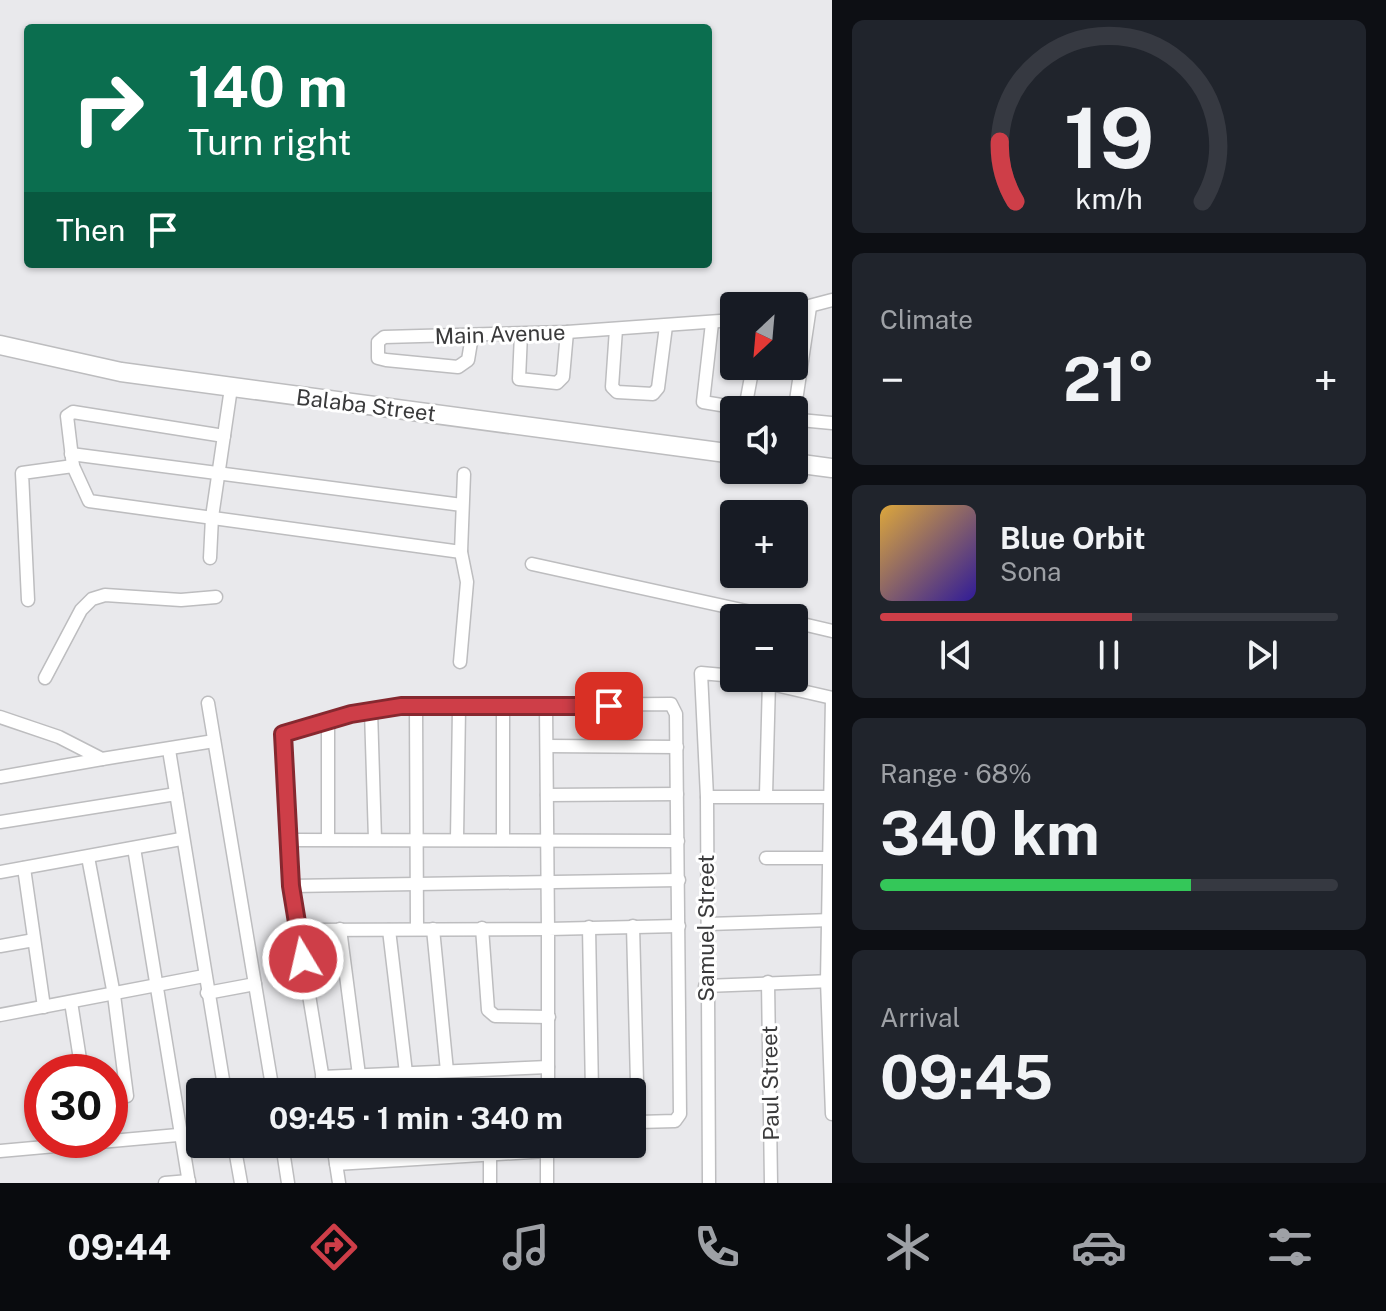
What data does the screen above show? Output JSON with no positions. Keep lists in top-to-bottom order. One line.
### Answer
{"streets":{"street":["Main Avenue","Balaba Street","Samuel Street","Paul Street"]},"north":"bottom left","page":{"turn":["140 m","Turn right"],"then":"Then","tile":["Climate",["Range · 68%","340 km"],["Arrival","09:45"]],"map_buttons":["+","−"],"heat":["−","21°","+"],"song":["Blue Orbit","Sona"],"limit":"30","trip":"09:45 · 1 min · 340 m","tabs":"09:44","gauge":["19","km/h"]}}
